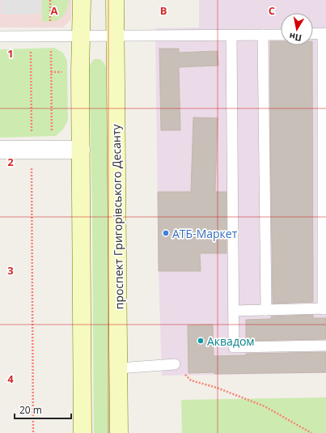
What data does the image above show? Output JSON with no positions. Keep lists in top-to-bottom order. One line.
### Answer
{"streets":{"street":["проспект Григорівського Десанту"]},"places":["АТБ-Маркет","Аквадом"],"scale_bar":"20 m","north":"bottom","grid":{"columns":["A","B","C"],"rows":["1","2","3","4"]}}
